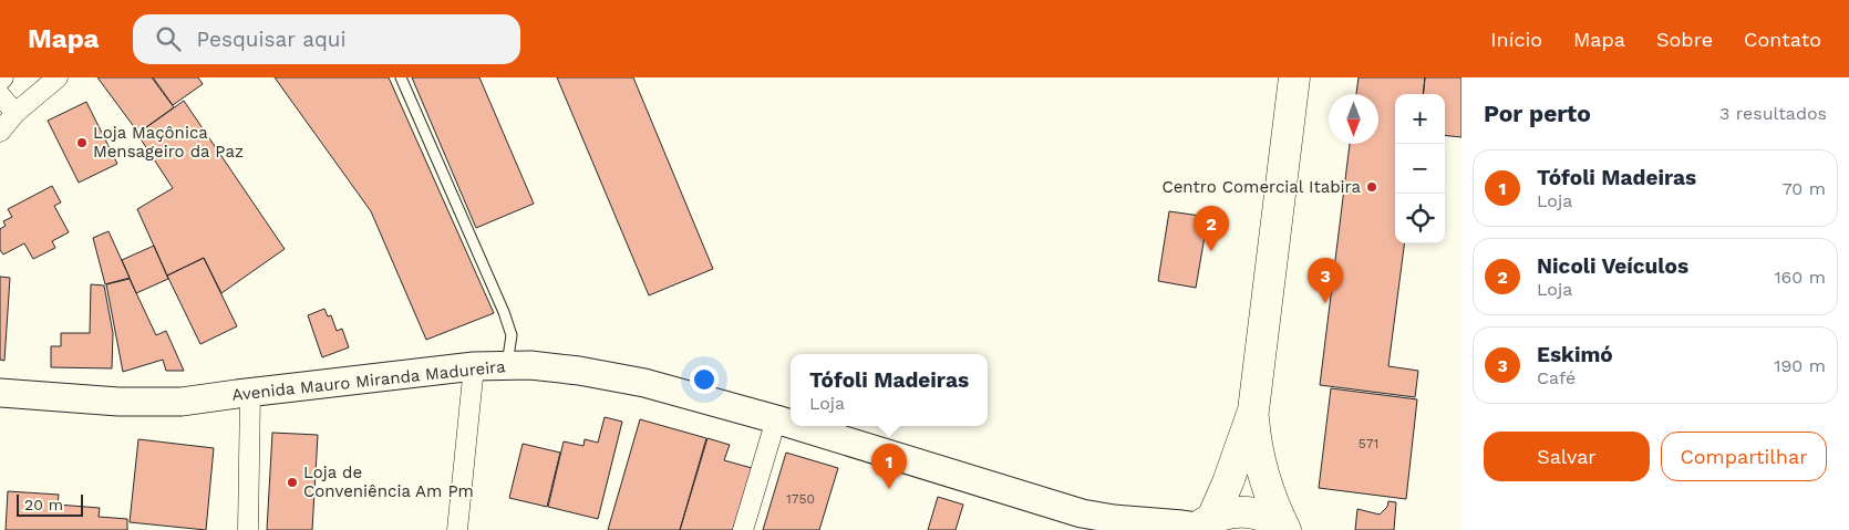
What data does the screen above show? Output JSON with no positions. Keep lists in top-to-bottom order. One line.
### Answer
{"streets":{"main road":["Avenida Mauro Miranda Madureira"]},"places":["Loja Maçônica Mensageiro da Paz","Centro Comercial Itabira","Loja de Conveniência Am Pm"],"house_numbers":["571","1750"],"scale_bar":"20 m","north":"bottom","page":{"header":"Mapa","search":"Pesquisar aqui","nav":["Início","Mapa","Sobre","Contato"],"heading":["Por perto","3 resultados"],"map_buttons":["+","−"],"list":[{"mark":"1","name":"Tófoli Madeiras","note":"Loja","value":"70 m"},{"mark":"2","name":"Nicoli Veículos","note":"Loja","value":"160 m"},{"mark":"3","name":"Eskimó","note":"Café","value":"190 m"}],"pins":["2","3","1"],"popup":["Tófoli Madeiras","Loja"],"buttons":["Salvar","Compartilhar"],"scale":"20 m"}}
